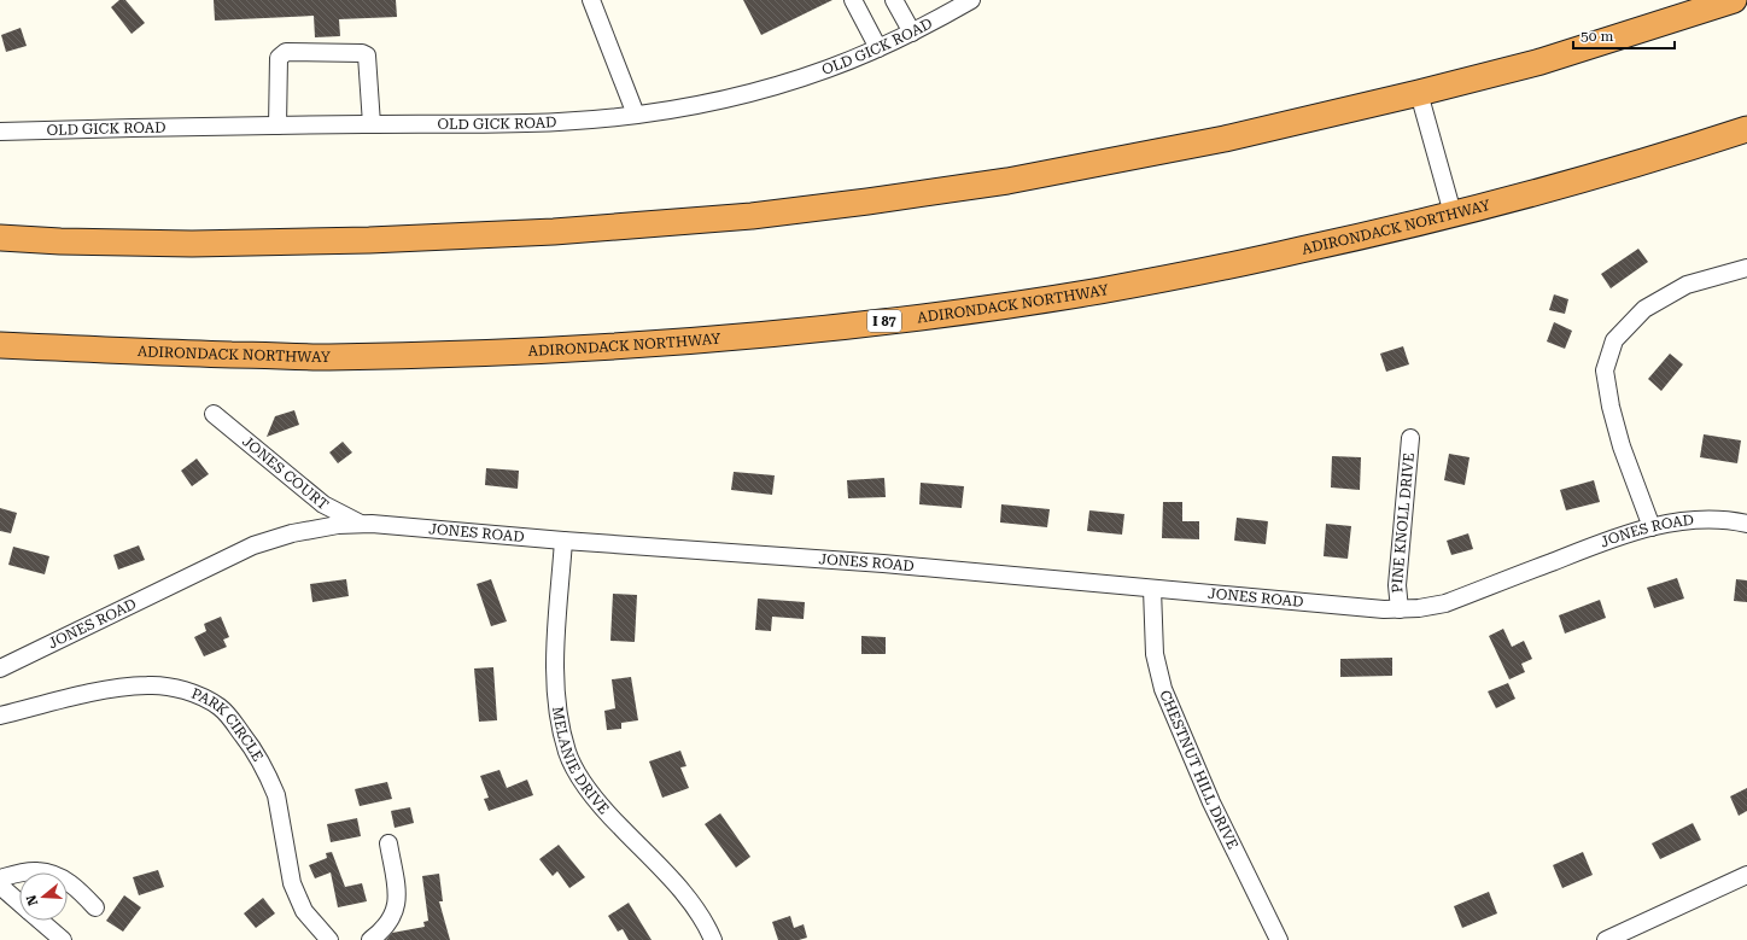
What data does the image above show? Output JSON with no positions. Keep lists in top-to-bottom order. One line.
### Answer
{"streets":{"highway":["ADIRONDACK NORTHWAY","I 87"],"street":["OLD GICK ROAD","JONES COURT","PINE KNOLL DRIVE","JONES ROAD","PARK CIRCLE","MELANIE DRIVE","CHESTNUT HILL DRIVE"]},"crossings":[["JONES COURT","JONES ROAD"],["PINE KNOLL DRIVE","JONES ROAD"],["JONES ROAD","MELANIE DRIVE"],["JONES ROAD","CHESTNUT HILL DRIVE"]],"scale_bar":"50 m","north":"left"}
